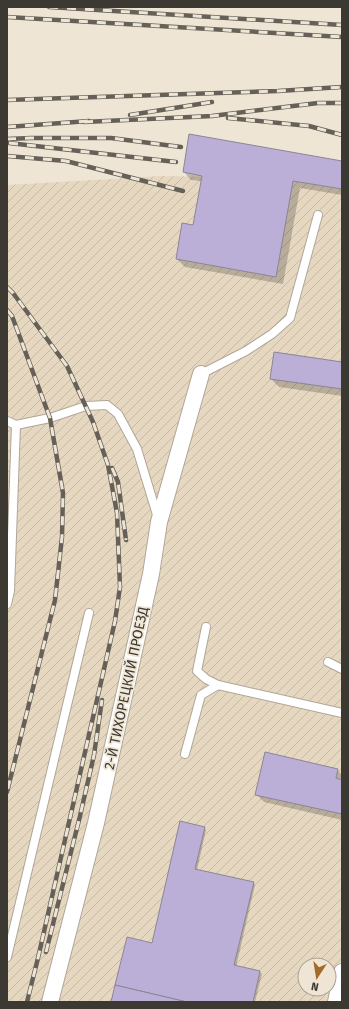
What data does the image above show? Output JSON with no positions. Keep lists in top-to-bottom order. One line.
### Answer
{"streets":{"street":["2-Й ТИХОРЕЦКИЙ ПРОЕЗД"]},"north":"bottom"}
